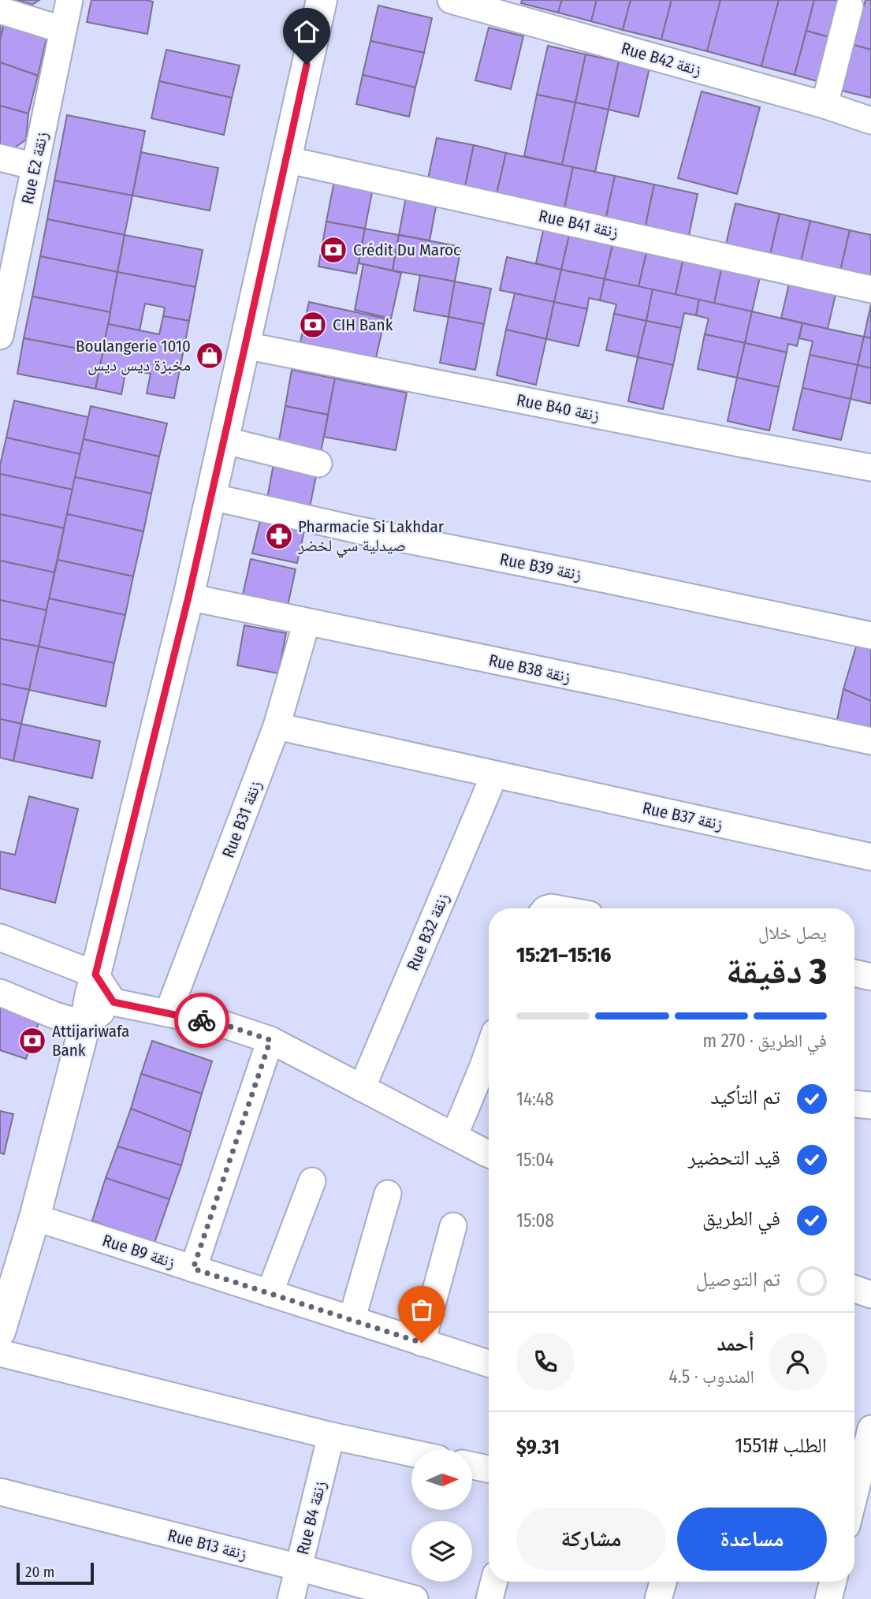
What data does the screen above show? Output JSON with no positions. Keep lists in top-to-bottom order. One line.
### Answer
{"streets":{"street":["Rue B42 زنقة","Rue E2 زنقة","Rue B41 زنقة","Rue B40 زنقة","Rue B39 زنقة","Rue B38 زنقة","Rue B37 زنقة","Rue B31 زنقة","Rue B32 زنقة","Rue B9 زنقة","Rue B4 زنقة","Rue B13 زنقة"]},"crossings":[["Rue B38 زنقة","Rue B31 زنقة"],["Rue B37 زنقة","Rue B31 زنقة"],["Rue B37 زنقة","Rue B32 زنقة"],["Rue B4 زنقة","Rue B13 زنقة"]],"places":{"bank":["Crédit Du Maroc","CIH Bank","Attijariwafa Bank"],"shop":["Boulangerie 1010 مخبزة ديس ديس"],"pharmacy":["Pharmacie Si Lakhdar صيدلية سي لخضر"]},"scale_bar":"20 m","north":"right","page":{"heading":["3 دقيقة","يصل خلال","15:16–15:21"],"panel":["أحمد","المندوب · 4.5","الطلب #1551","$9.31"],"bar":"في الطريق · 270 m","list":[["تم التأكيد","14:48"],["قيد التحضير","15:04"],["في الطريق","15:08"],"تم التوصيل"],"buttons":["مساعدة","مشاركة"],"scale":"20 m"}}
